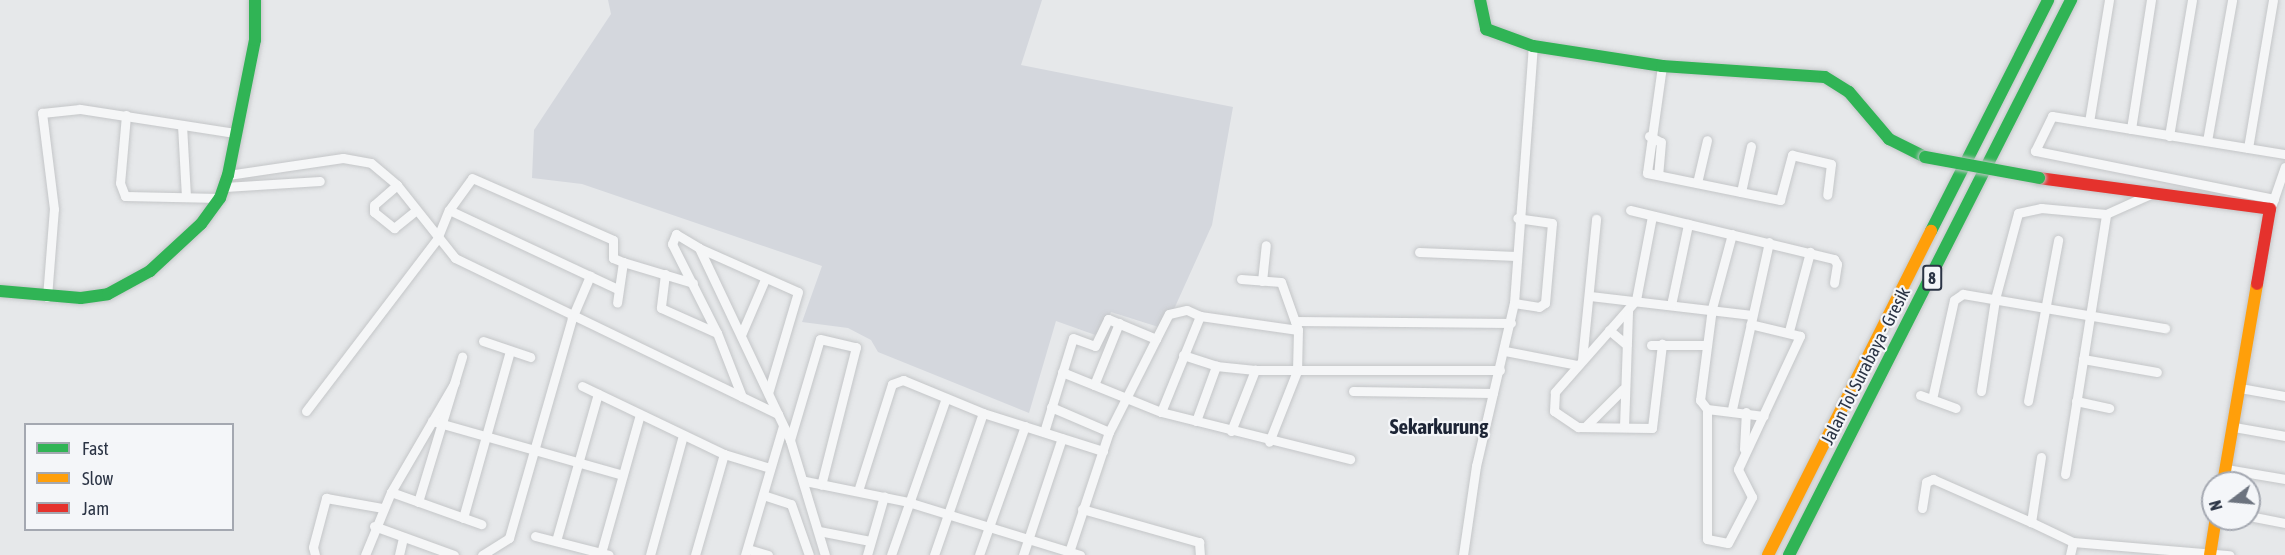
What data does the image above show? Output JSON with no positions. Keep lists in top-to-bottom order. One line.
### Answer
{"streets":{"main road":["8","Jalan Tol Surabaya - Gresik"]},"districts":["Sekarkurung"],"legend":["Fast","Slow","Jam"],"north":"left"}
